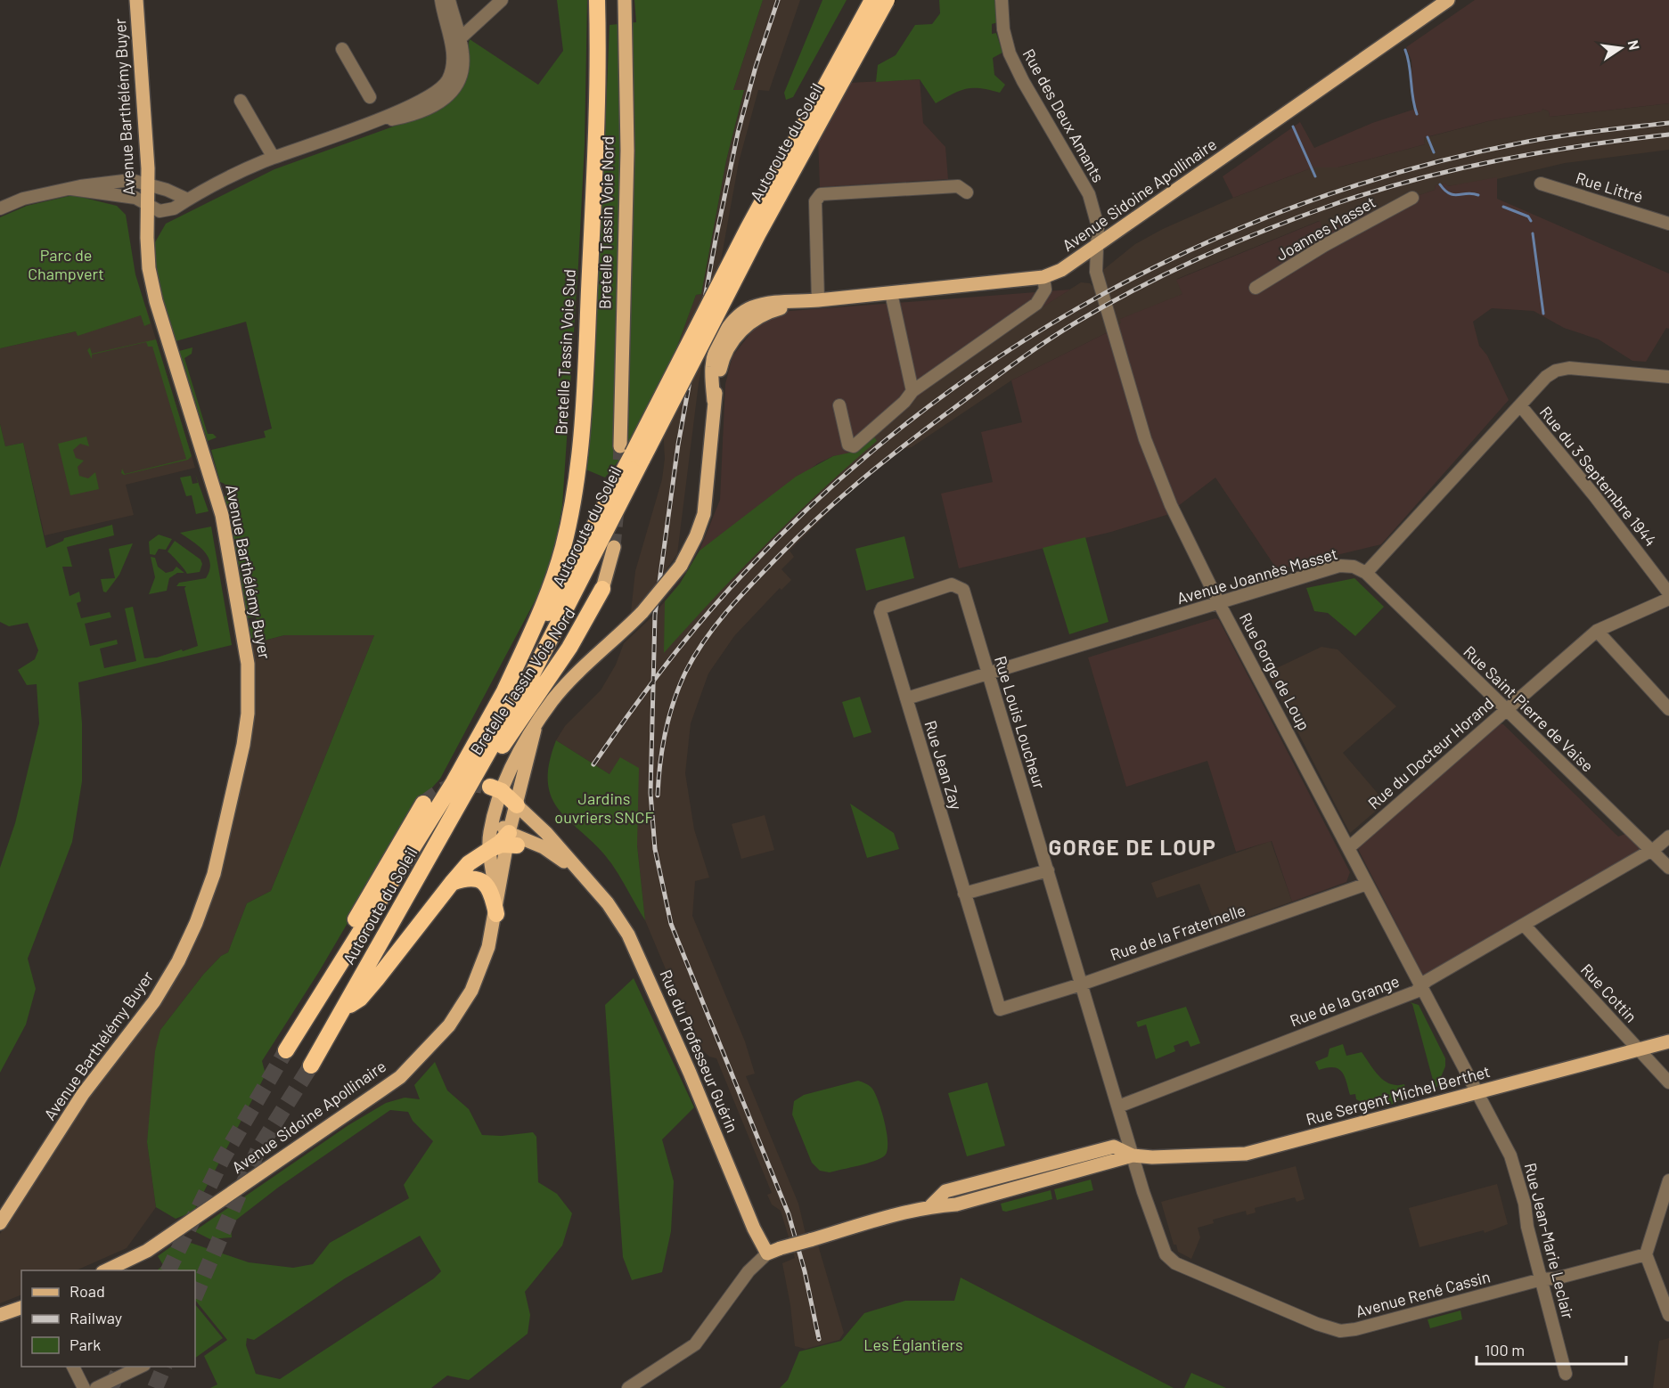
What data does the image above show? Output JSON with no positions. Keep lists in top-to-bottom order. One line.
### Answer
{"streets":{"highway":["Autoroute du Soleil","Bretelle Tassin Voie Nord","Bretelle Tassin Voie Sud"],"main road":["Avenue Barthélémy Buyer","Avenue Sidoine Apollinaire","Rue du Professeur Guérin","Rue Sergent Michel Berthet"],"street":["Rue des Deux Amants","Rue Littré","Joannes Masset","Rue du 3 Septembre 1944","Avenue Joannès Masset","Rue Gorge de Loup","Rue Saint Pierre de Vaise","Rue Louis Loucheur","Rue du Docteur Horand","Rue Jean Zay","Rue de la Fraternelle","Rue Cottin","Rue de la Grange","Rue Jean-Marie Leclair","Avenue René Cassin"]},"crossings":[["Rue des Deux Amants","Avenue Sidoine Apollinaire"],["Rue des Deux Amants","Rue Gorge de Loup"],["Autoroute du Soleil","Bretelle Tassin Voie Nord"],["Autoroute du Soleil","Bretelle Tassin Voie Sud"],["Avenue Sidoine Apollinaire","Rue Gorge de Loup"],["Avenue Sidoine Apollinaire","Rue du Professeur Guérin"],["Avenue Joannès Masset","Rue Gorge de Loup"],["Avenue Joannès Masset","Rue Saint Pierre de Vaise"],["Avenue Joannès Masset","Rue Louis Loucheur"],["Avenue Joannès Masset","Rue Jean Zay"],["Rue Gorge de Loup","Rue du Docteur Horand"],["Rue Gorge de Loup","Rue de la Fraternelle"],["Rue Gorge de Loup","Rue de la Grange"],["Rue Gorge de Loup","Rue Sergent Michel Berthet"],["Rue Gorge de Loup","Rue Jean-Marie Leclair"],["Rue Saint Pierre de Vaise","Rue du Docteur Horand"],["Rue Saint Pierre de Vaise","Rue de la Grange"],["Rue Louis Loucheur","Rue Jean Zay"],["Rue Louis Loucheur","Rue de la Fraternelle"],["Rue Louis Loucheur","Rue de la Grange"],["Rue Louis Loucheur","Rue Sergent Michel Berthet"],["Rue Louis Loucheur","Avenue René Cassin"],["Rue Jean Zay","Rue de la Fraternelle"],["Rue Cottin","Rue de la Grange"],["Rue Cottin","Rue Sergent Michel Berthet"],["Rue du Professeur Guérin","Rue Sergent Michel Berthet"],["Rue Sergent Michel Berthet","Rue Jean-Marie Leclair"],["Rue Sergent Michel Berthet","Avenue René Cassin"],["Rue Jean-Marie Leclair","Avenue René Cassin"]],"districts":["GORGE DE LOUP"],"parks":["Parc de Champvert","Jardins ouvriers SNCF","Les Églantiers"],"legend":["Road","Railway","Park"],"scale_bar":"100 m","north":"right"}
